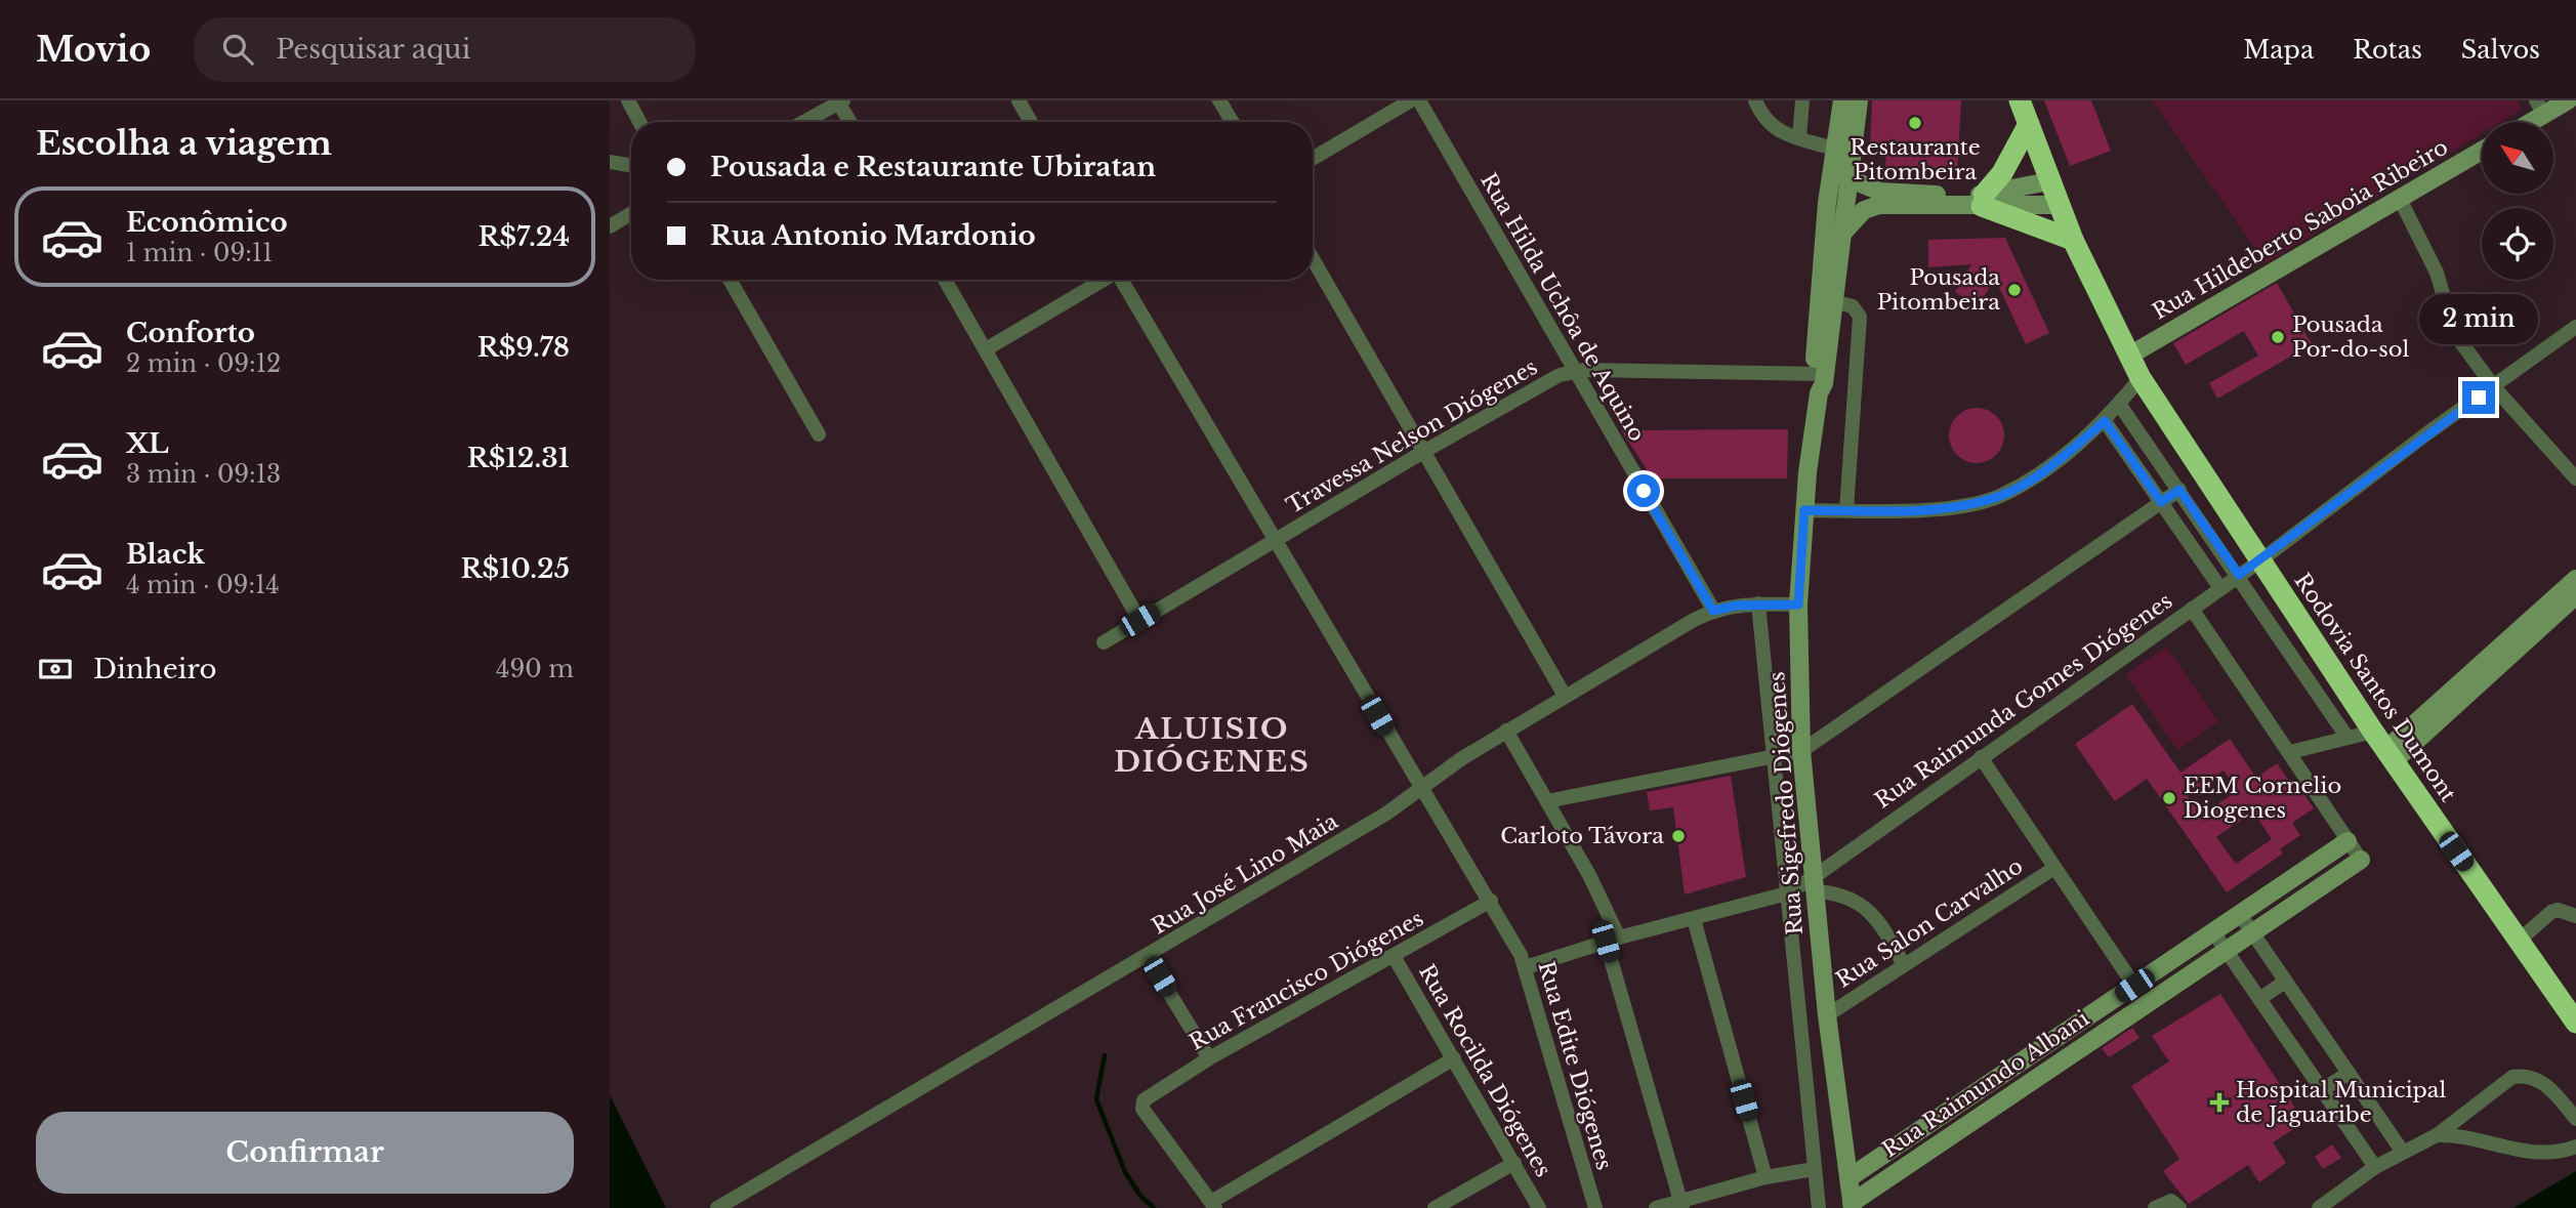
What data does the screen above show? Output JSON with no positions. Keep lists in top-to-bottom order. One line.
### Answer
{"streets":{"highway":["Rodovia Santos Dumont"],"street":["Rua Hildeberto Saboia Ribeiro","Rua Hilda Uchôa de Aquino","Travessa Nelson Diógenes","Rua Raimunda Gomes Diógenes","Rua Sigefredo Diógenes","Rua José Lino Maia","Rua Salon Carvalho","Rua Francisco Diógenes","Rua Edite Diógenes","Rua Rocilda Diógenes","Rua Raimundo Albani"]},"crossings":[["Rua Hildeberto Saboia Ribeiro","Rodovia Santos Dumont"],["Rua Hilda Uchôa de Aquino","Travessa Nelson Diógenes"],["Rua Hilda Uchôa de Aquino","Rua José Lino Maia"],["Travessa Nelson Diógenes","Rua Sigefredo Diógenes"],["Travessa Nelson Diógenes","Rua Edite Diógenes"],["Rodovia Santos Dumont","Rua Raimunda Gomes Diógenes"],["Rua Raimunda Gomes Diógenes","Rua Sigefredo Diógenes"],["Rua Raimunda Gomes Diógenes","Rua Edite Diógenes"],["Rua Sigefredo Diógenes","Rua José Lino Maia"],["Rua Sigefredo Diógenes","Rua Salon Carvalho"],["Rua Sigefredo Diógenes","Rua Raimundo Albani"],["Rua José Lino Maia","Rua Edite Diógenes"],["Rua Francisco Diógenes","Rua Edite Diógenes"],["Rua Francisco Diógenes","Rua Rocilda Diógenes"]],"districts":["ALUISIO DIÓGENES"],"places":{"other":["Restaurante Pitombeira","Pousada Pitombeira","Pousada Por-do-sol","EEM Cornelio Diogenes","Carloto Távora"],"health":["Hospital Municipal de Jaguaribe"]},"north":"top left","page":{"header":"Movio","search":"Pesquisar aqui","nav":["Mapa","Rotas","Salvos"],"heading":"Escolha a viagem","banner":["Pousada e Restaurante Ubiratan","Rua Antonio Mardonio"],"list":[{"name":"Econômico","note":"1 min · 09:11","value":"R$7.24"},{"name":"Conforto","note":"2 min · 09:12","value":"R$9.78"},{"name":"XL","note":"3 min · 09:13","value":"R$12.31"},{"name":"Black","note":"4 min · 09:14","value":"R$10.25"}],"bubble":"2 min","pay":["Dinheiro","490 m"],"buttons":"Confirmar"}}
